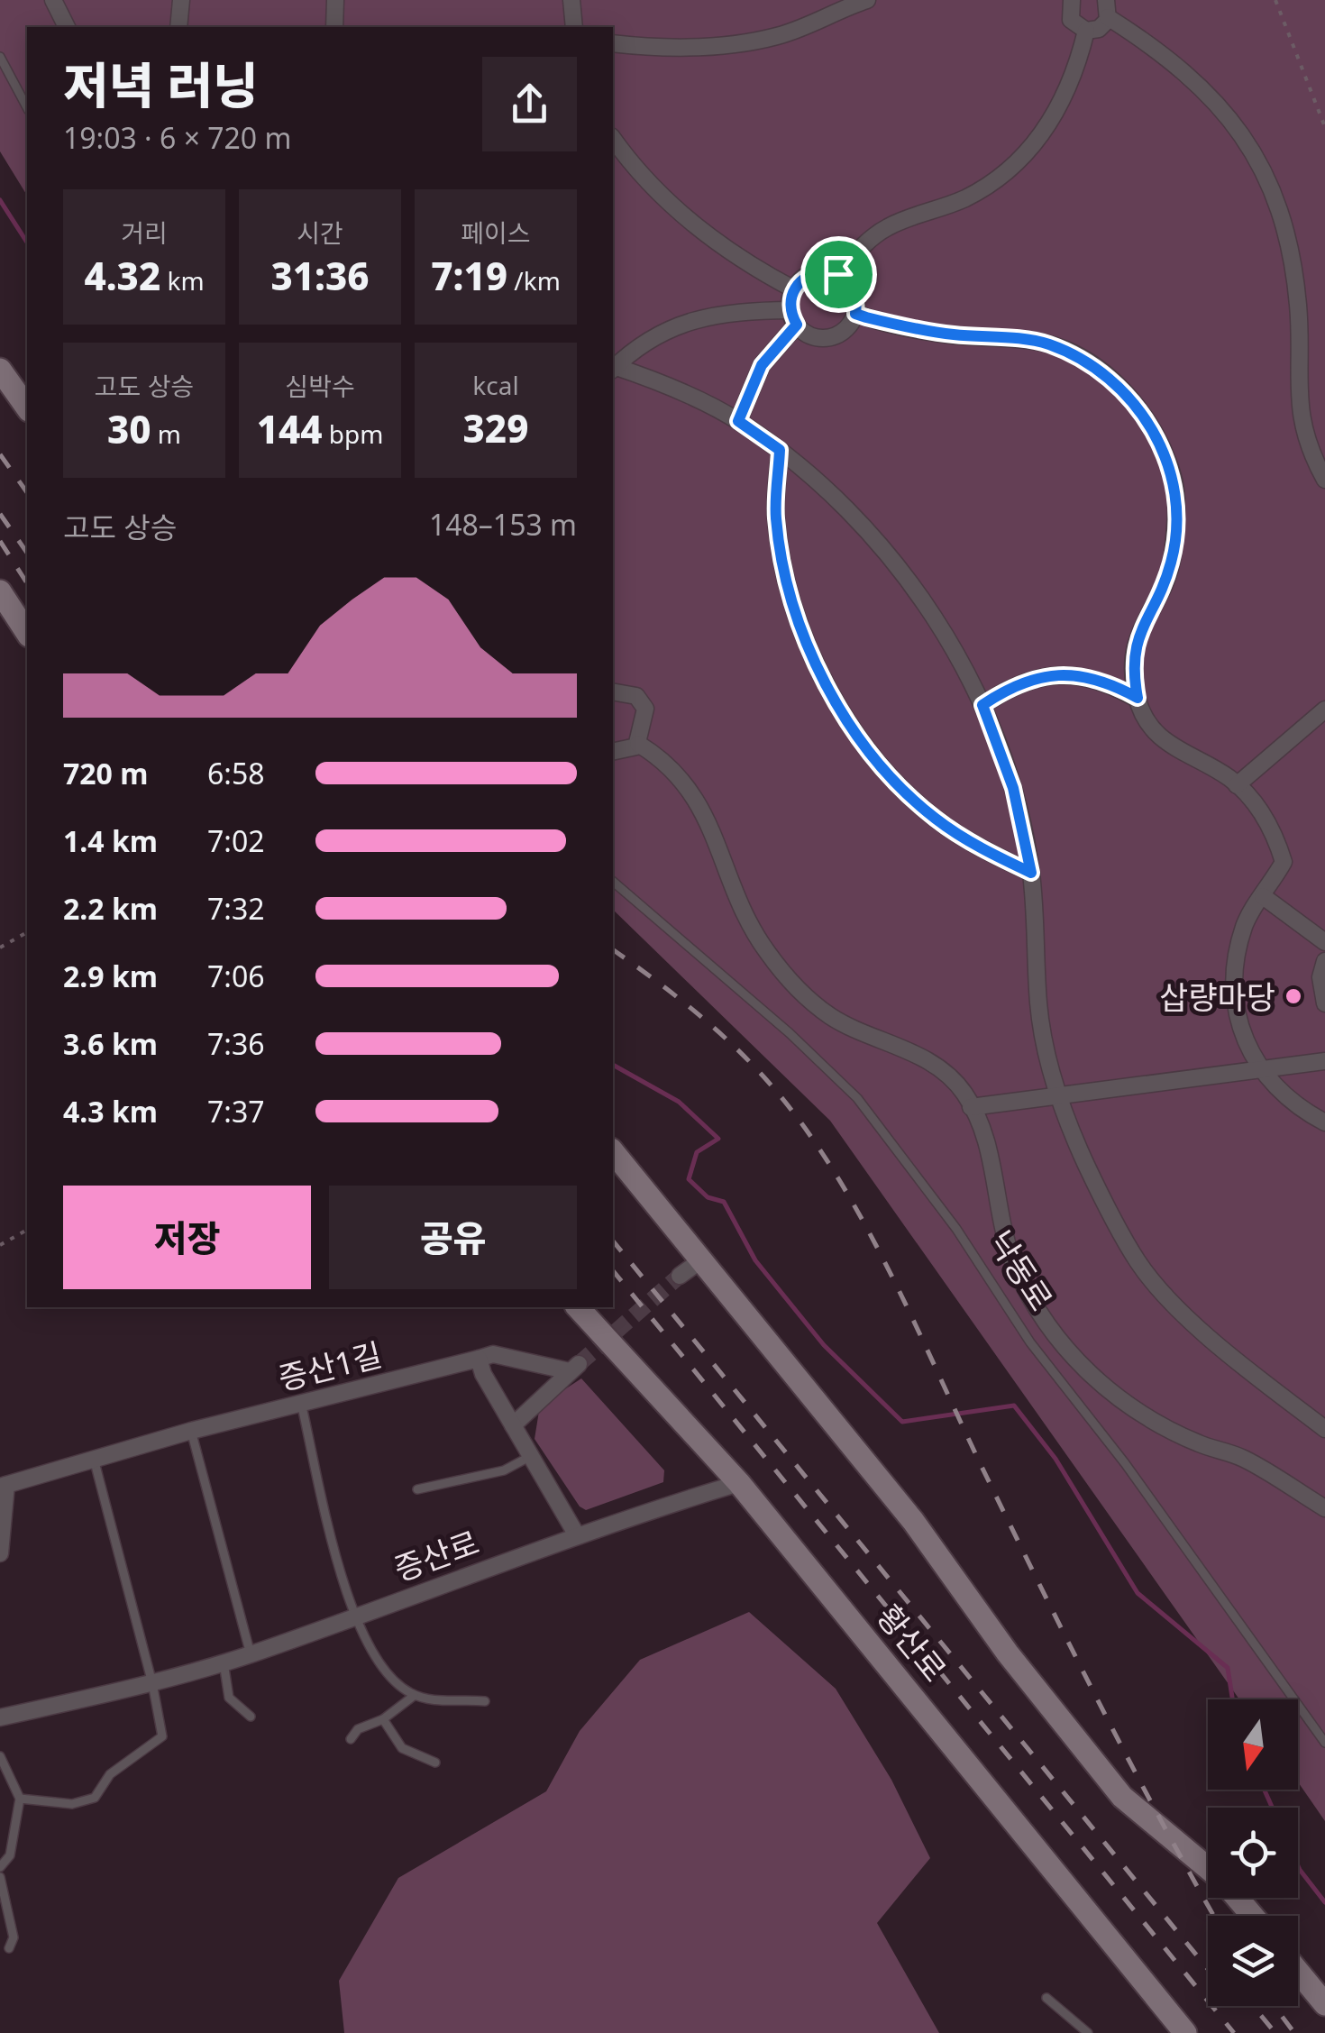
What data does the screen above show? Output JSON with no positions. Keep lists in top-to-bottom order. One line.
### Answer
{"streets":{"street":["증산1길","증산로","황산로"],"lane":["낙동로"]},"crossings":[["증산로","황산로"]],"places":["삽량마당"],"north":"bottom","page":{"heading":["저녁 러닝","19:03 · 6 × 720 m"],"stats":[["거리","4.32 km"],["시간","31:36"],["페이스","7:19 /km"],["고도 상승","30 m"],["심박수","144 bpm"],["kcal","329"]],"chart":["고도 상승","148–153 m"],"list":[{"name":"720 m","note":"6:58"},{"name":"1.4 km","note":"7:02"},{"name":"2.2 km","note":"7:32"},{"name":"2.9 km","note":"7:06"},{"name":"3.6 km","note":"7:36"},{"name":"4.3 km","note":"7:37"}],"buttons":["저장","공유"]}}
